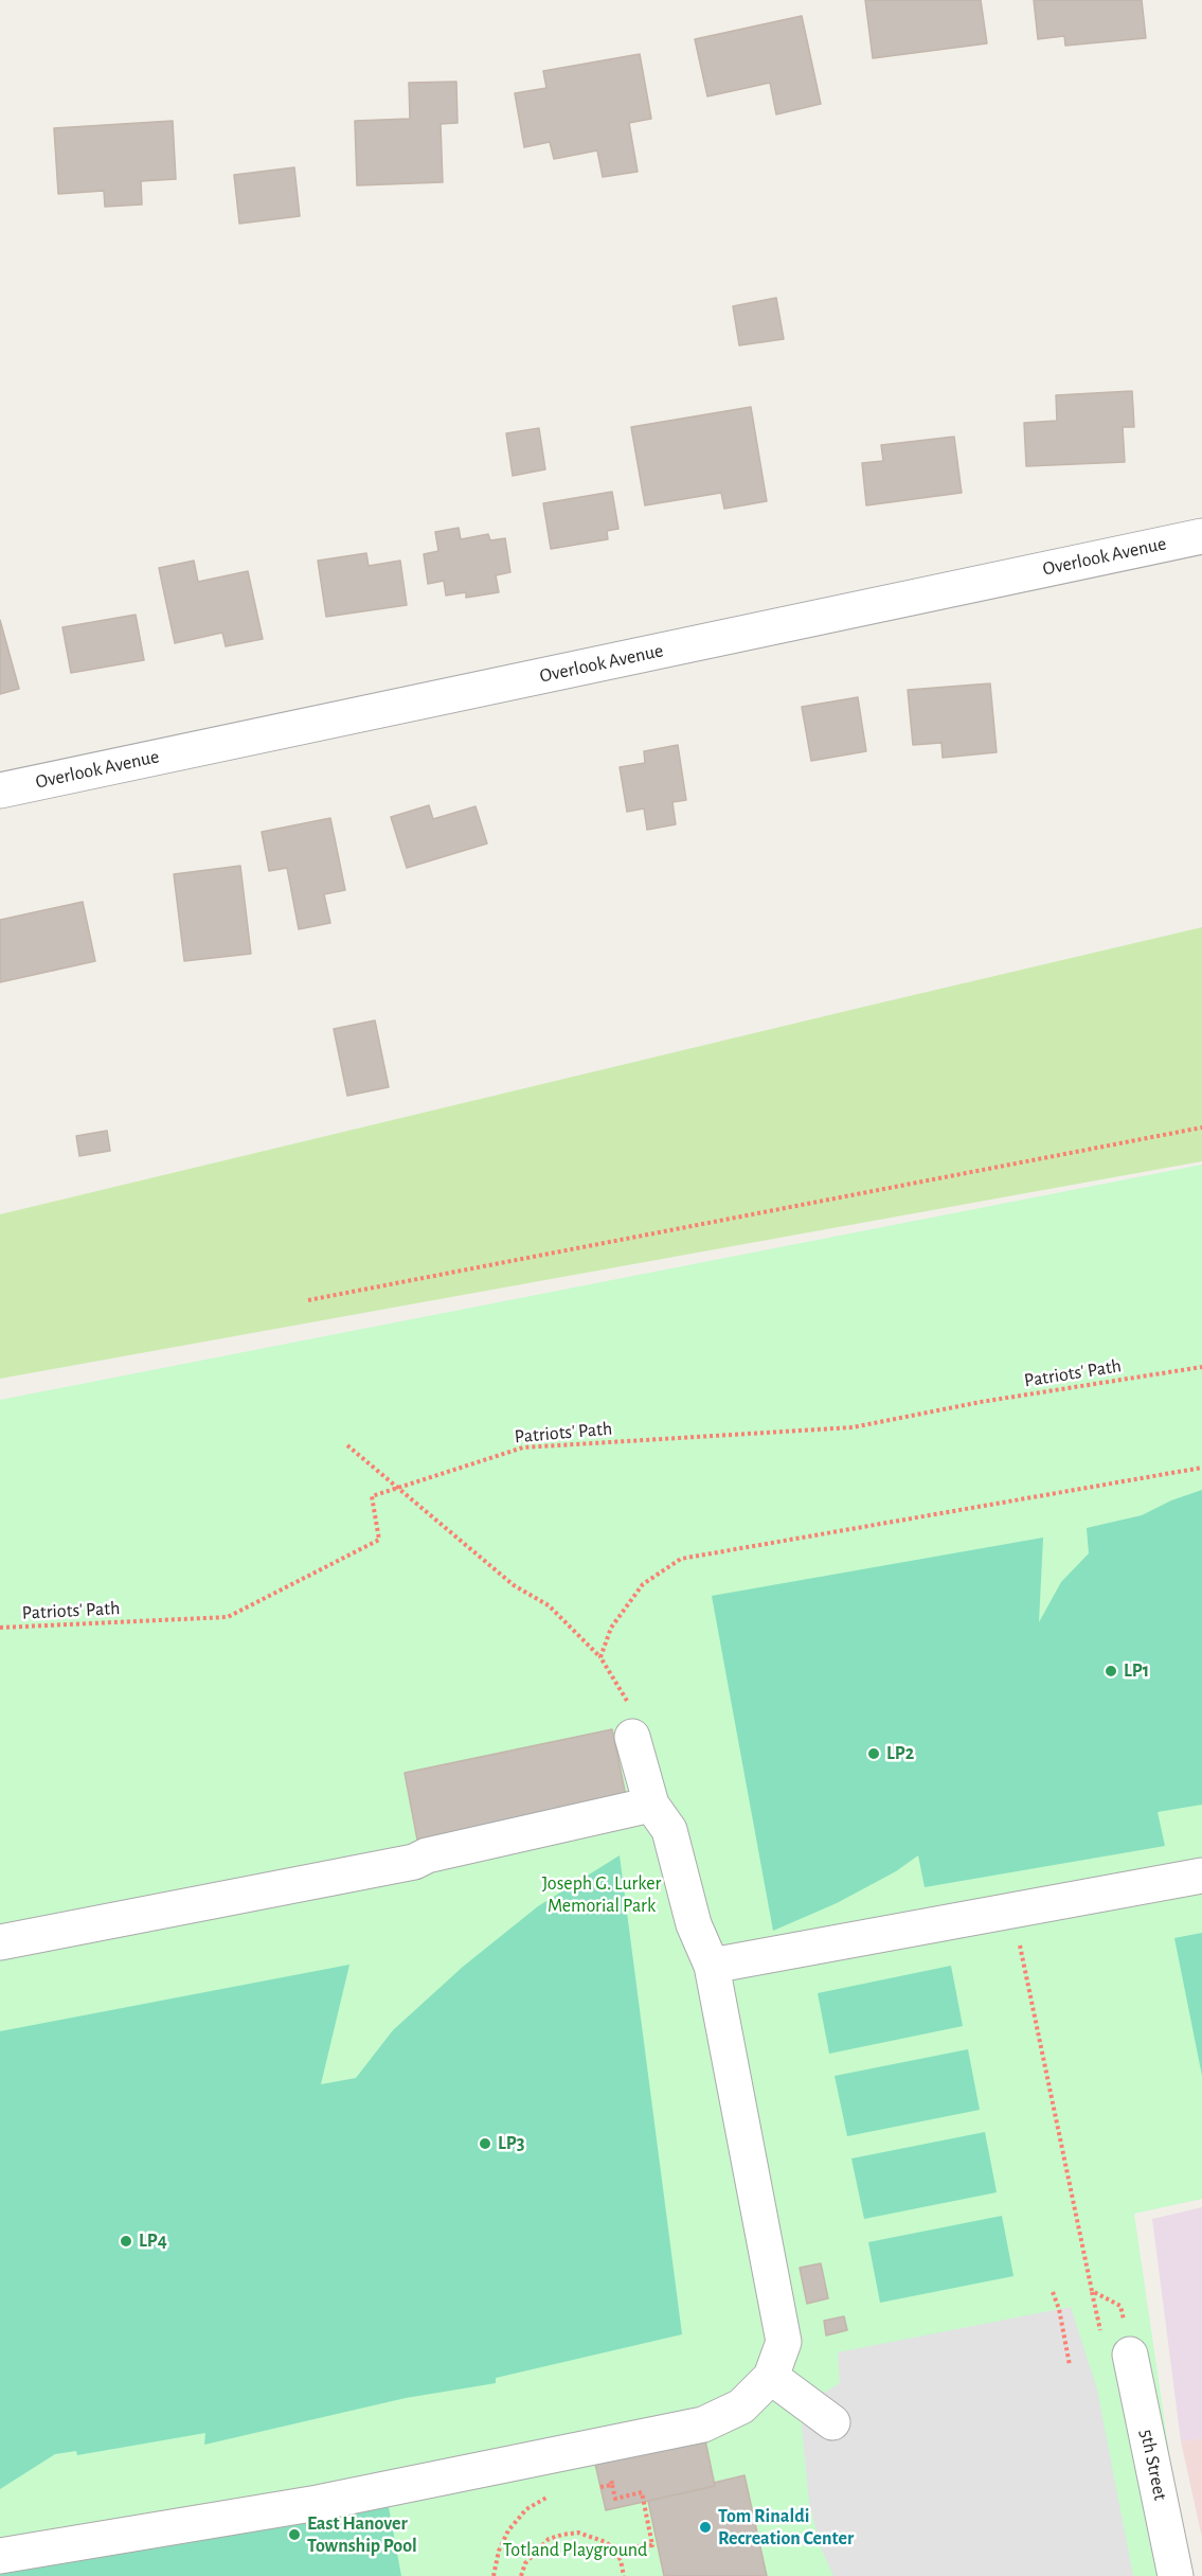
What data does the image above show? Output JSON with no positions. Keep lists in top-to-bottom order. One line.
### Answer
{"streets":{"street":["Overlook Avenue","5th Street"],"path":["Patriots' Path"]},"parks":["Joseph G. Lurker Memorial Park","Totland Playground"],"places":["LP1","LP2","LP3","LP4","Tom Rinaldi Recreation Center","East Hanover Township Pool"]}
